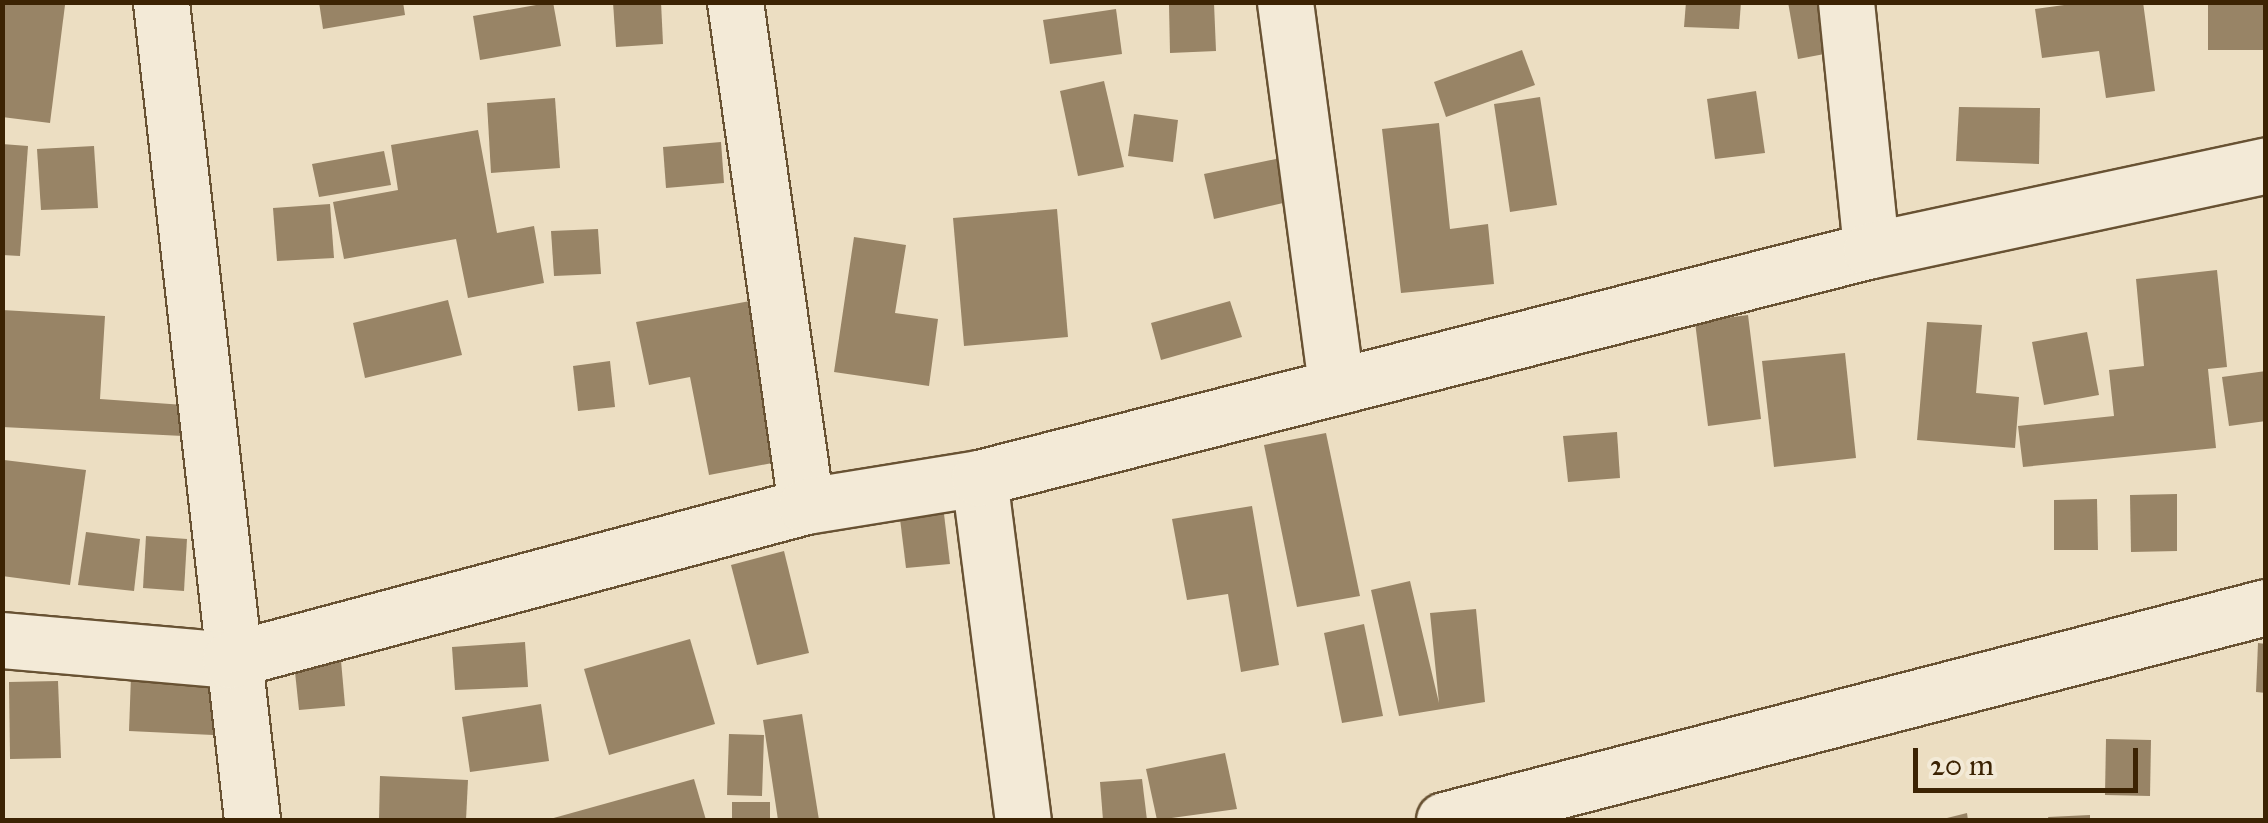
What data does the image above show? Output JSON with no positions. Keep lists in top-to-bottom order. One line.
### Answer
{"scale_bar":"20 m"}
